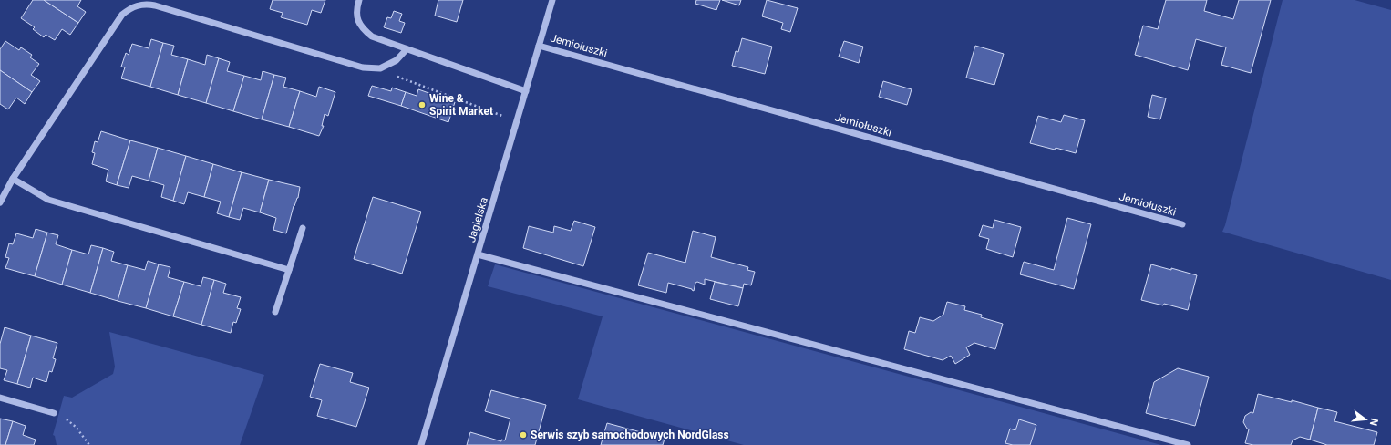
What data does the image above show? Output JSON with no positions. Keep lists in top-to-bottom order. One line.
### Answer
{"streets":{"street":["Jemiołuszki","Jagielska"]},"crossings":[["Jemiołuszki","Jagielska"]],"places":["Wine & Spirit Market","Serwis szyb samochodowych NordGlass"],"north":"right"}
